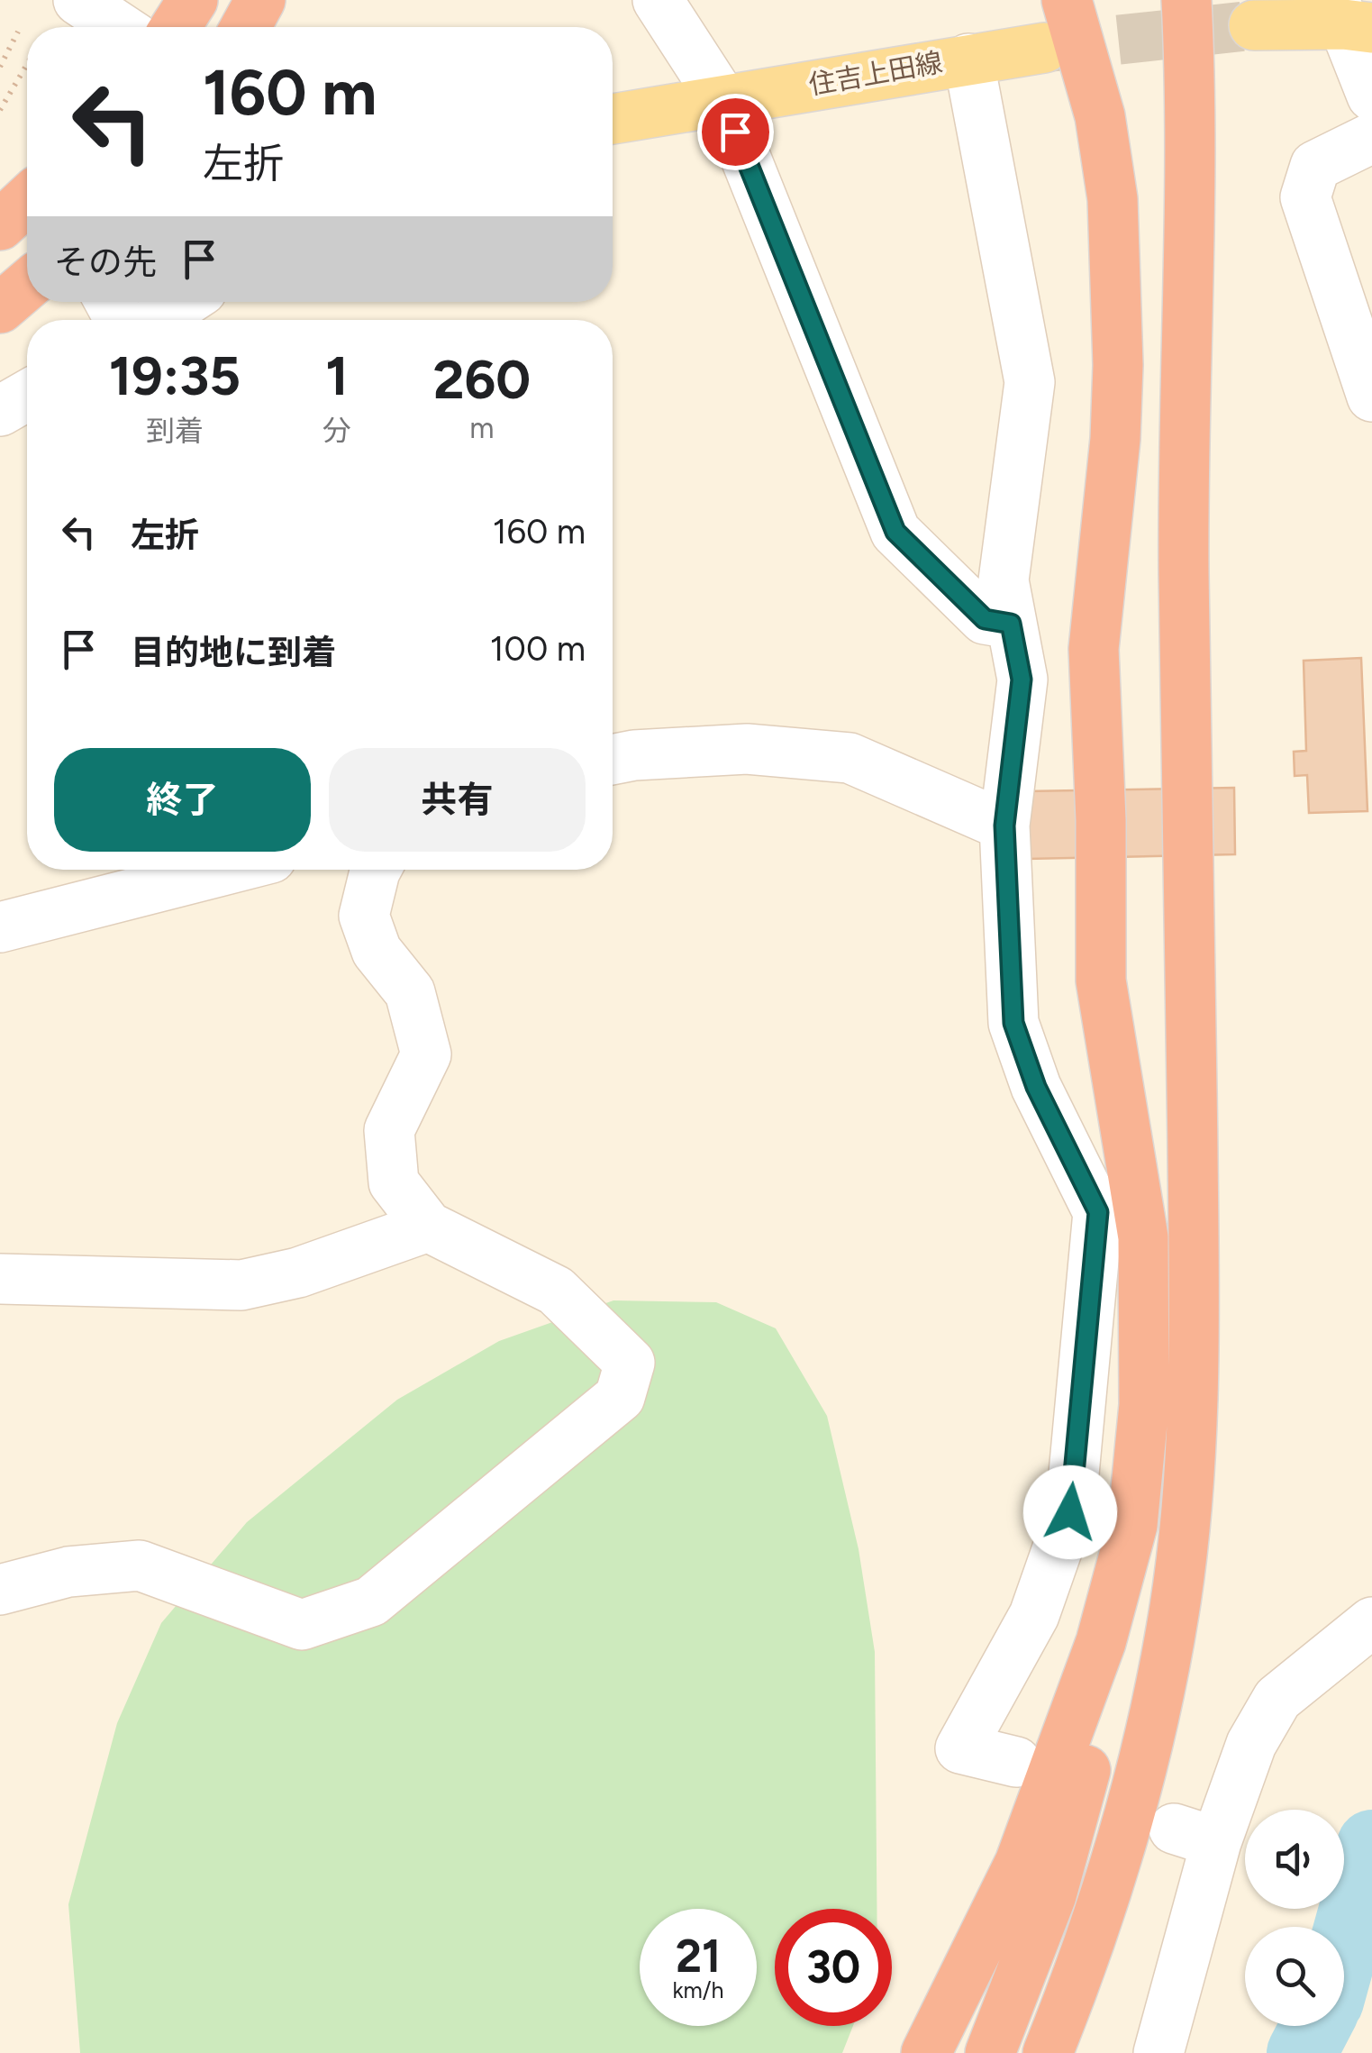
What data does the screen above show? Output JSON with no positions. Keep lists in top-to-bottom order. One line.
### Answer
{"streets":{"main road":["住吉上田線"]},"page":{"turn":["160 m","左折"],"then":"その先","eta":["19:35","到着","1","分","260","m"],"list":[{"name":"左折","value":"160 m"},{"name":"目的地に到着","value":"100 m"}],"buttons":["終了","共有"],"speed":"21 km/h","limit":"30"}}
